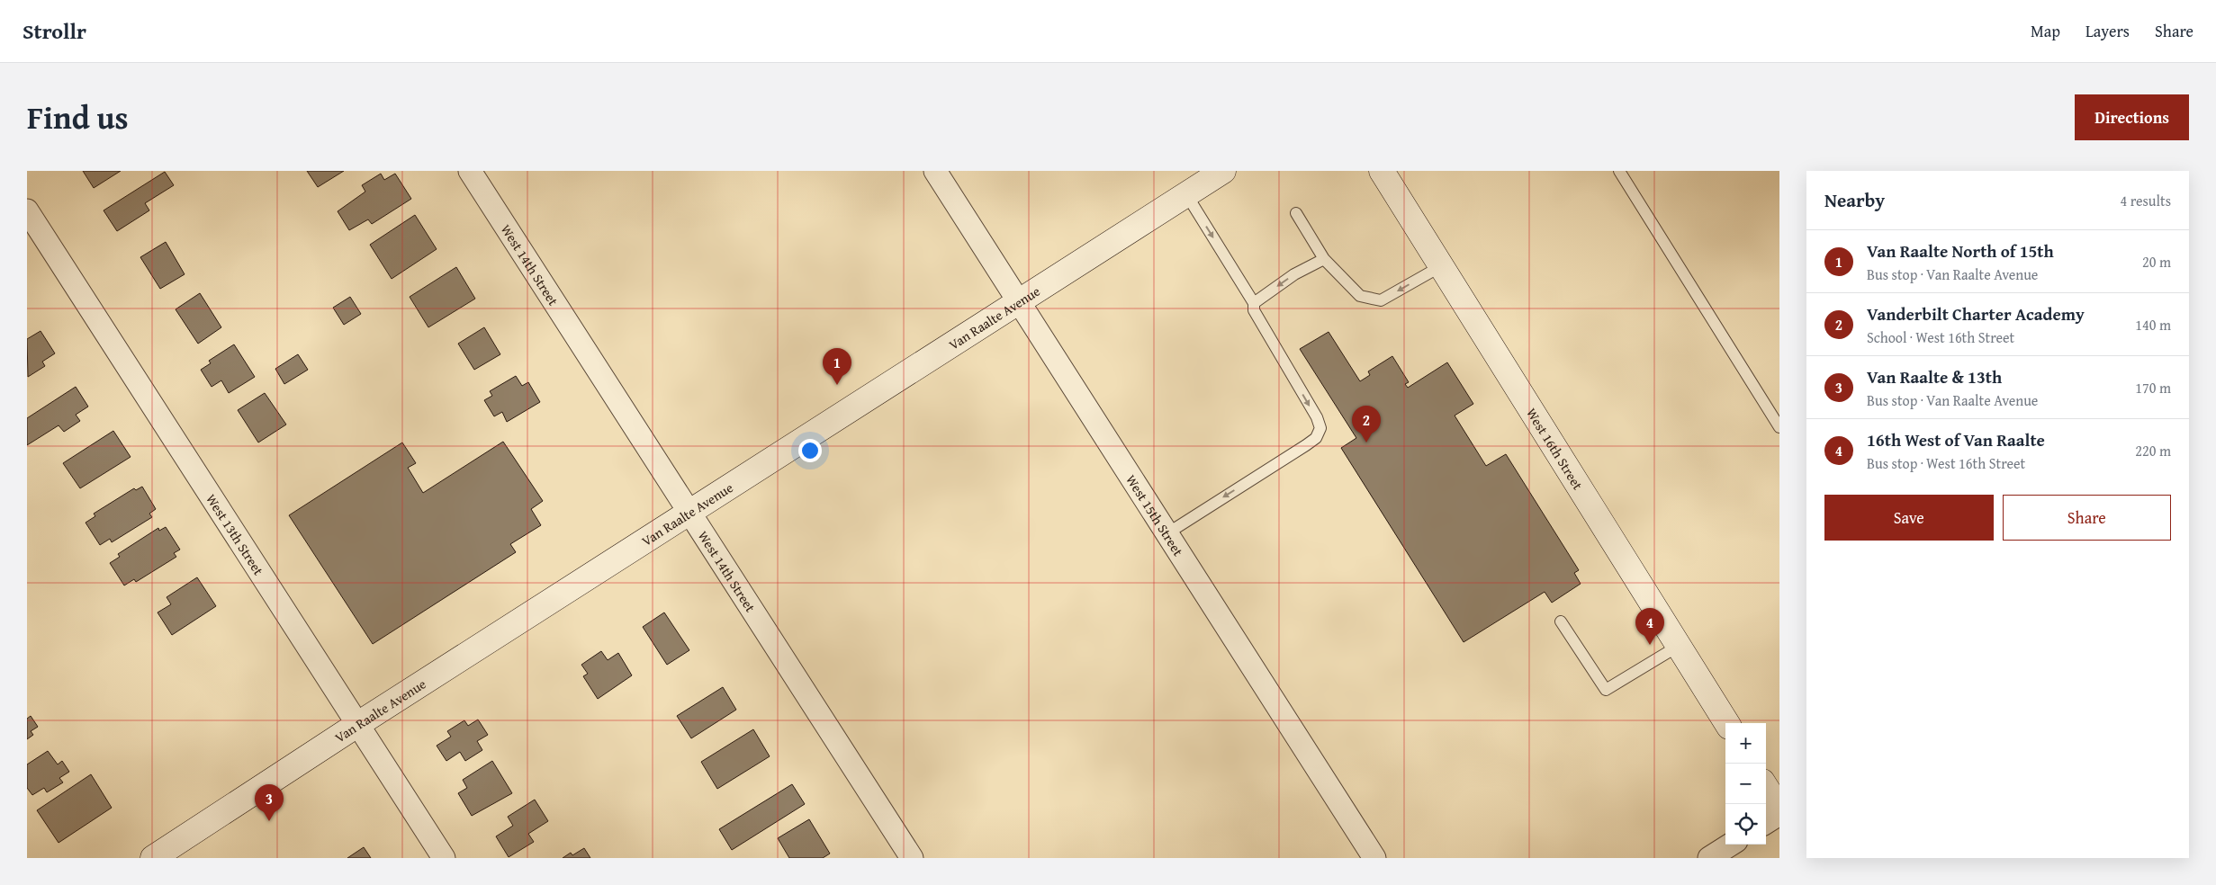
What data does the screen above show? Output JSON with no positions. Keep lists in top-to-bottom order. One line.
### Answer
{"streets":{"street":["West 14th Street","Van Raalte Avenue","West 16th Street","West 15th Street","West 13th Street"]},"crossings":[["West 14th Street","Van Raalte Avenue"],["Van Raalte Avenue","West 15th Street"],["Van Raalte Avenue","West 13th Street"]],"page":{"header":"Strollr","nav":["Map","Layers","Share"],"title":"Find us","buttons":["Directions",["Save","Share"]],"heading":["Nearby","4 results"],"list":[{"mark":"1","name":"Van Raalte North of 15th","note":"Bus stop · Van Raalte Avenue","value":"20 m"},{"mark":"2","name":"Vanderbilt Charter Academy","note":"School · West 16th Street","value":"140 m"},{"mark":"3","name":"Van Raalte & 13th","note":"Bus stop · Van Raalte Avenue","value":"170 m"},{"mark":"4","name":"16th West of Van Raalte","note":"Bus stop · West 16th Street","value":"220 m"}],"pins":["1","2","4","3"],"map_buttons":["+","−"]}}
